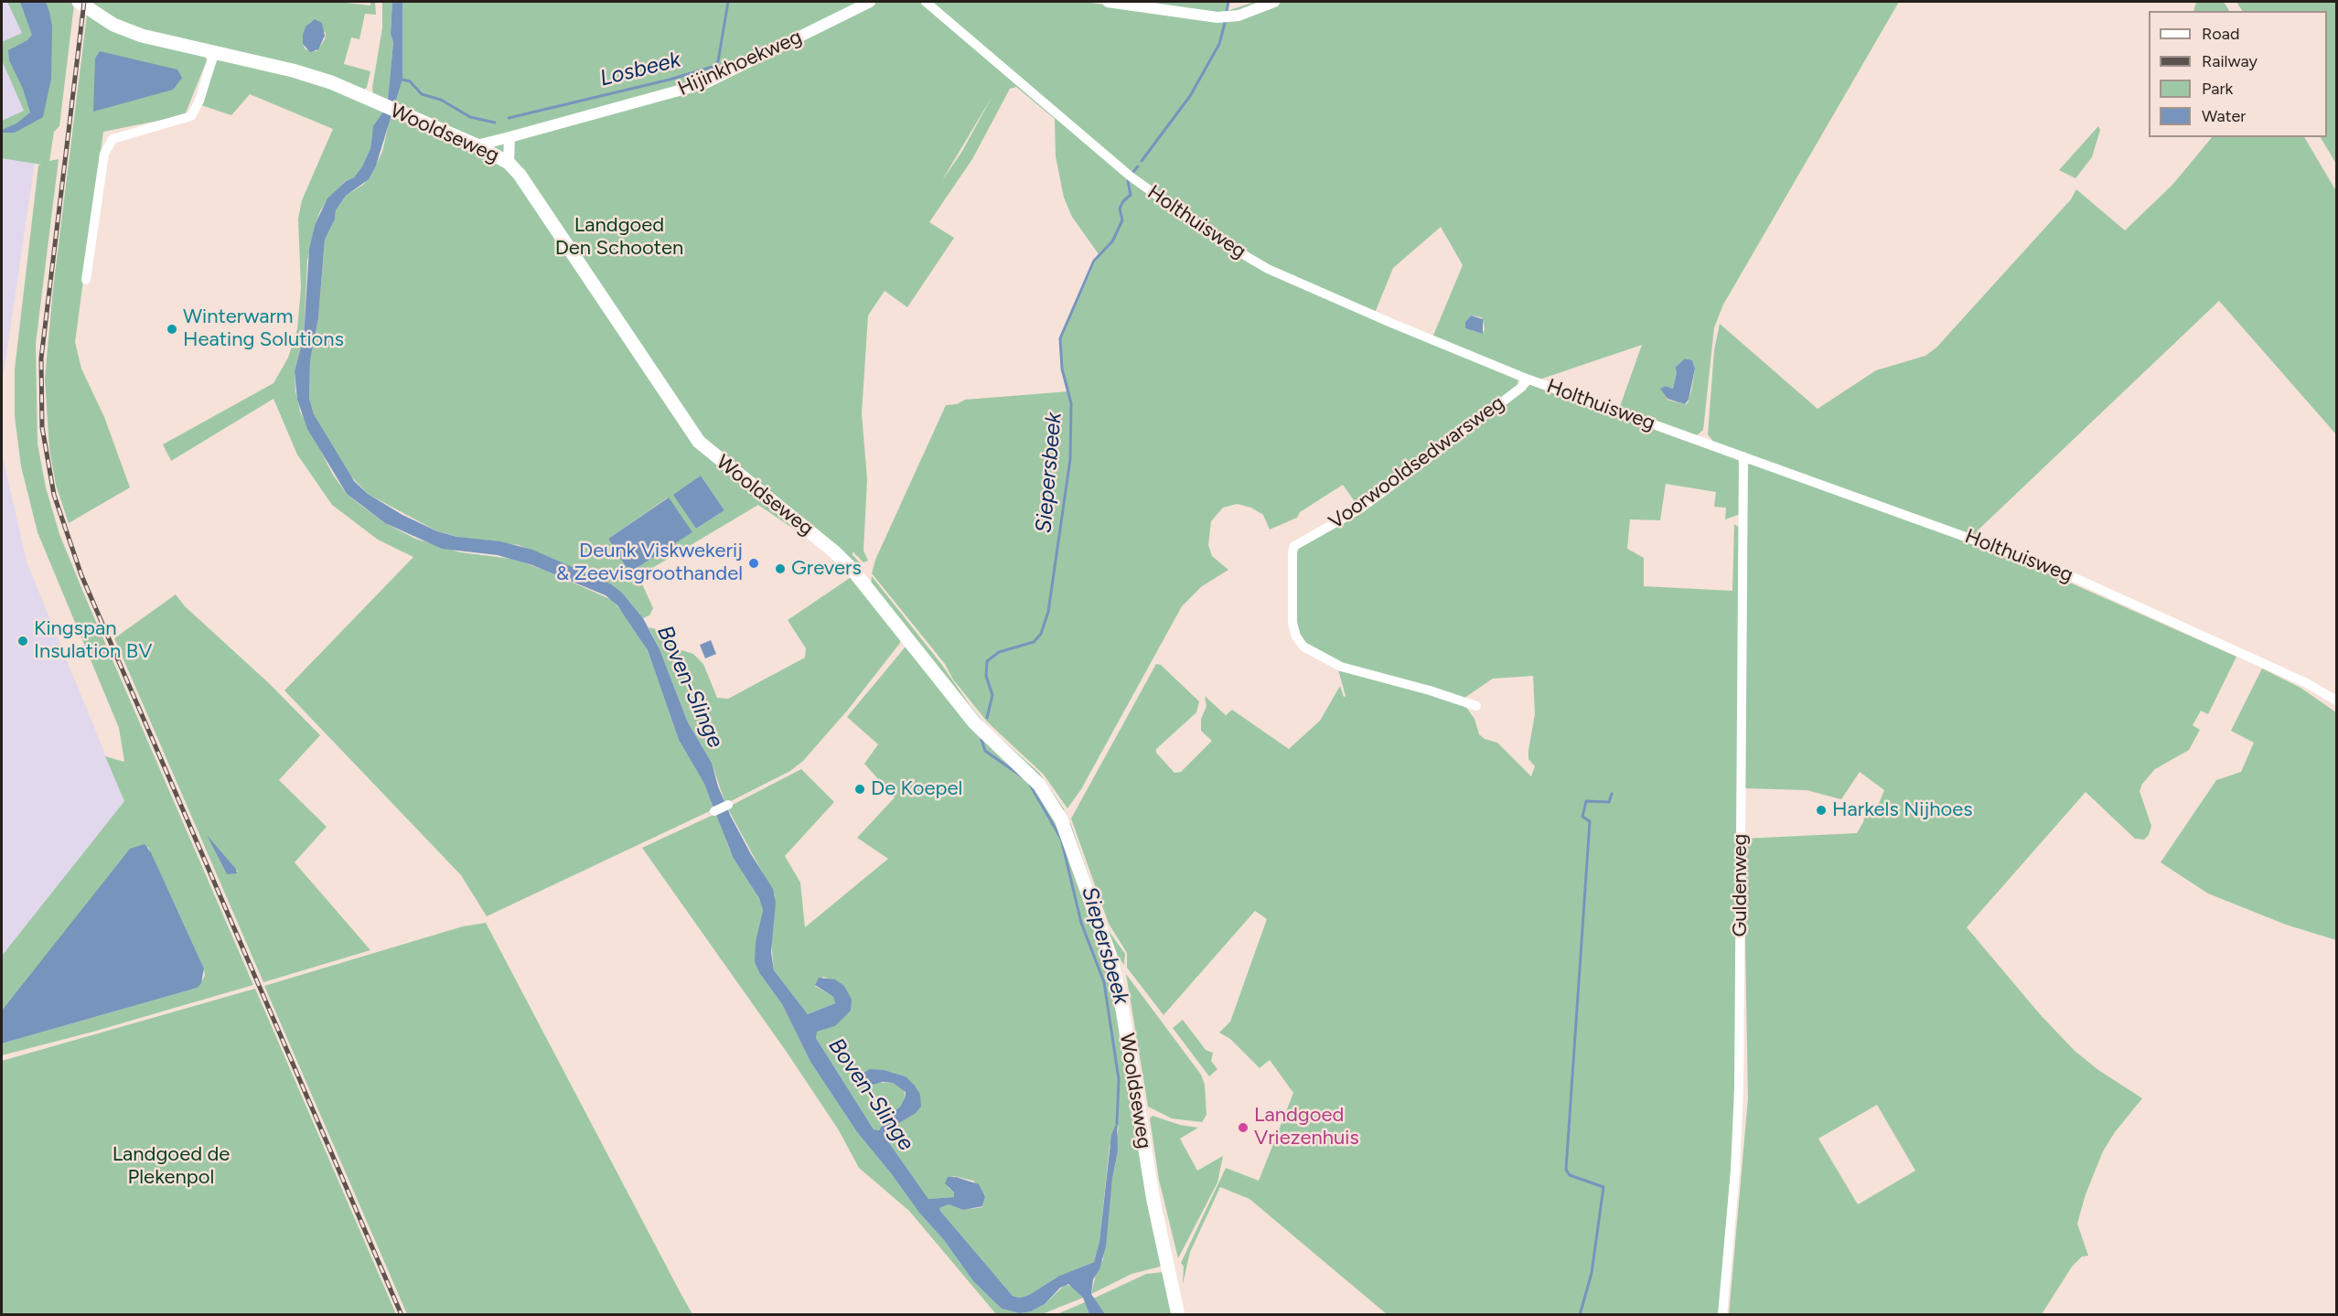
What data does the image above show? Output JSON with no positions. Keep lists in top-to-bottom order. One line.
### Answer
{"streets":{"main road":["Wooldseweg"],"street":["Hijinkhoekweg","Holthuisweg","Voorwooldsedwarsweg","Guldenweg"]},"crossings":[["Hijinkhoekweg","Wooldseweg"],["Holthuisweg","Voorwooldsedwarsweg"],["Holthuisweg","Guldenweg"]],"water":["Losbeek","Siepersbeek","Boven-Slinge"],"parks":["Landgoed Den Schooten","Landgoed de Plekenpol"],"places":["Winterwarm Heating Solutions","Deunk Viskwekerij & Zeevisgroothandel","Grevers","Kingspan Insulation BV","De Koepel","Harkels Nijhoes","Landgoed Vriezenhuis"],"legend":["Road","Railway","Park","Water"]}
